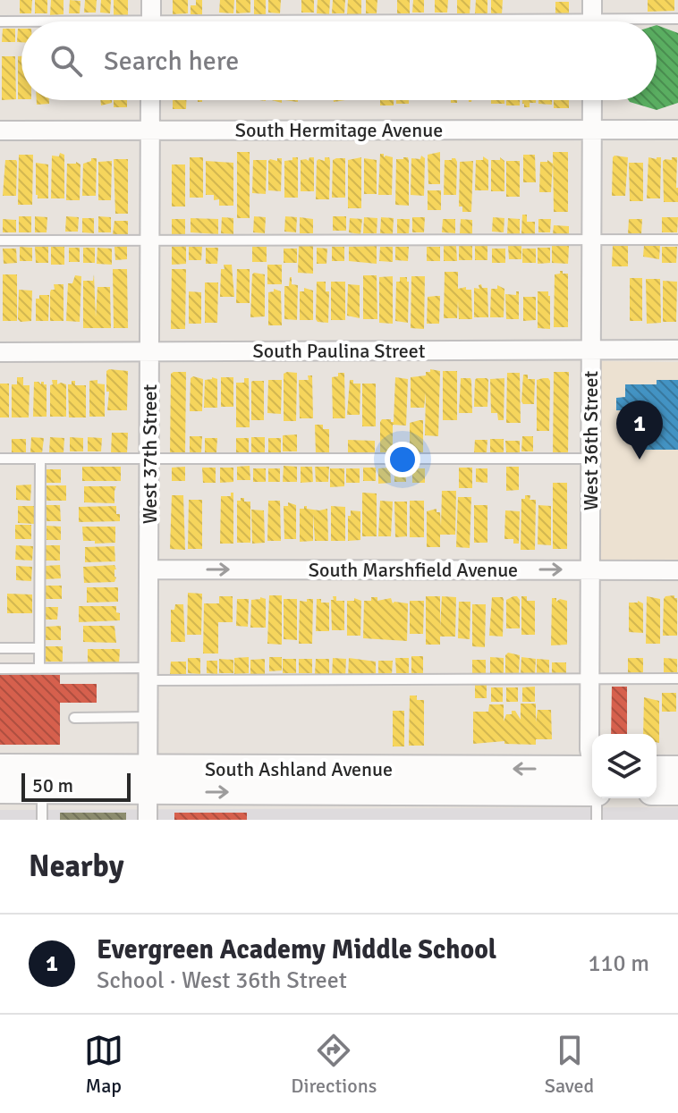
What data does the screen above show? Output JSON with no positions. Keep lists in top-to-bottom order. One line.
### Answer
{"streets":{"main road":["South Ashland Avenue"],"street":["South Hermitage Avenue","South Paulina Street","West 36th Street","West 37th Street","South Marshfield Avenue"]},"crossings":[["South Hermitage Avenue","West 36th Street"],["South Hermitage Avenue","West 37th Street"],["South Paulina Street","West 36th Street"],["South Paulina Street","West 37th Street"],["West 36th Street","South Marshfield Avenue"],["West 37th Street","South Marshfield Avenue"],["West 37th Street","South Ashland Avenue"]],"one_way":["South Marshfield Avenue"],"scale_bar":"50 m","page":{"search":"Search here","pins":"1","scale":"50 m","heading":"Nearby","list":[{"mark":"1","name":"Evergreen Academy Middle School","note":"School · West 36th Street","value":"110 m"}],"nav":["Map","Directions","Saved"]}}
